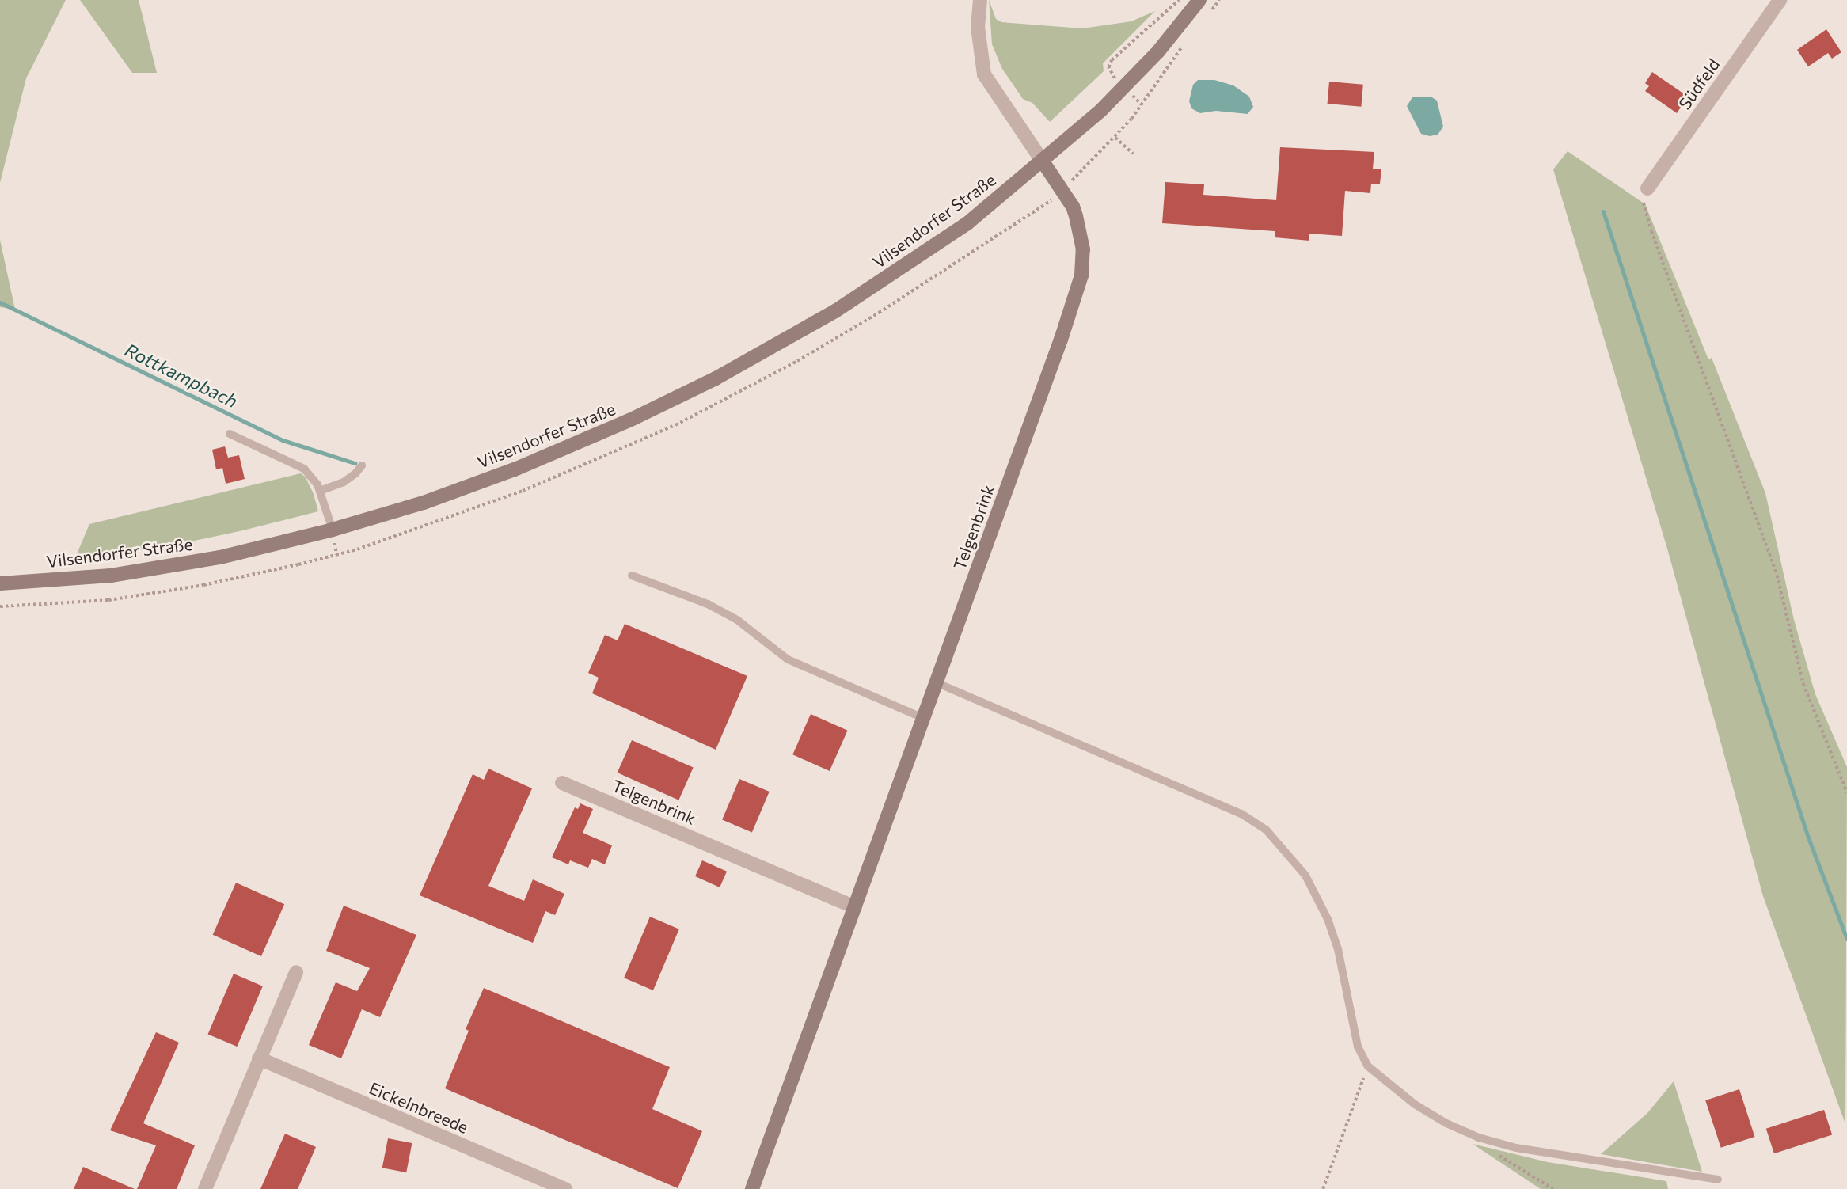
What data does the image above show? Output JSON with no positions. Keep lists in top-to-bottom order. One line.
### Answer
{"streets":{"main road":["Vilsendorfer Straße","Telgenbrink"],"street":["Südfeld","Eickelnbreede"]},"crossings":[["Vilsendorfer Straße","Telgenbrink"]],"water":["Rottkampbach"]}
